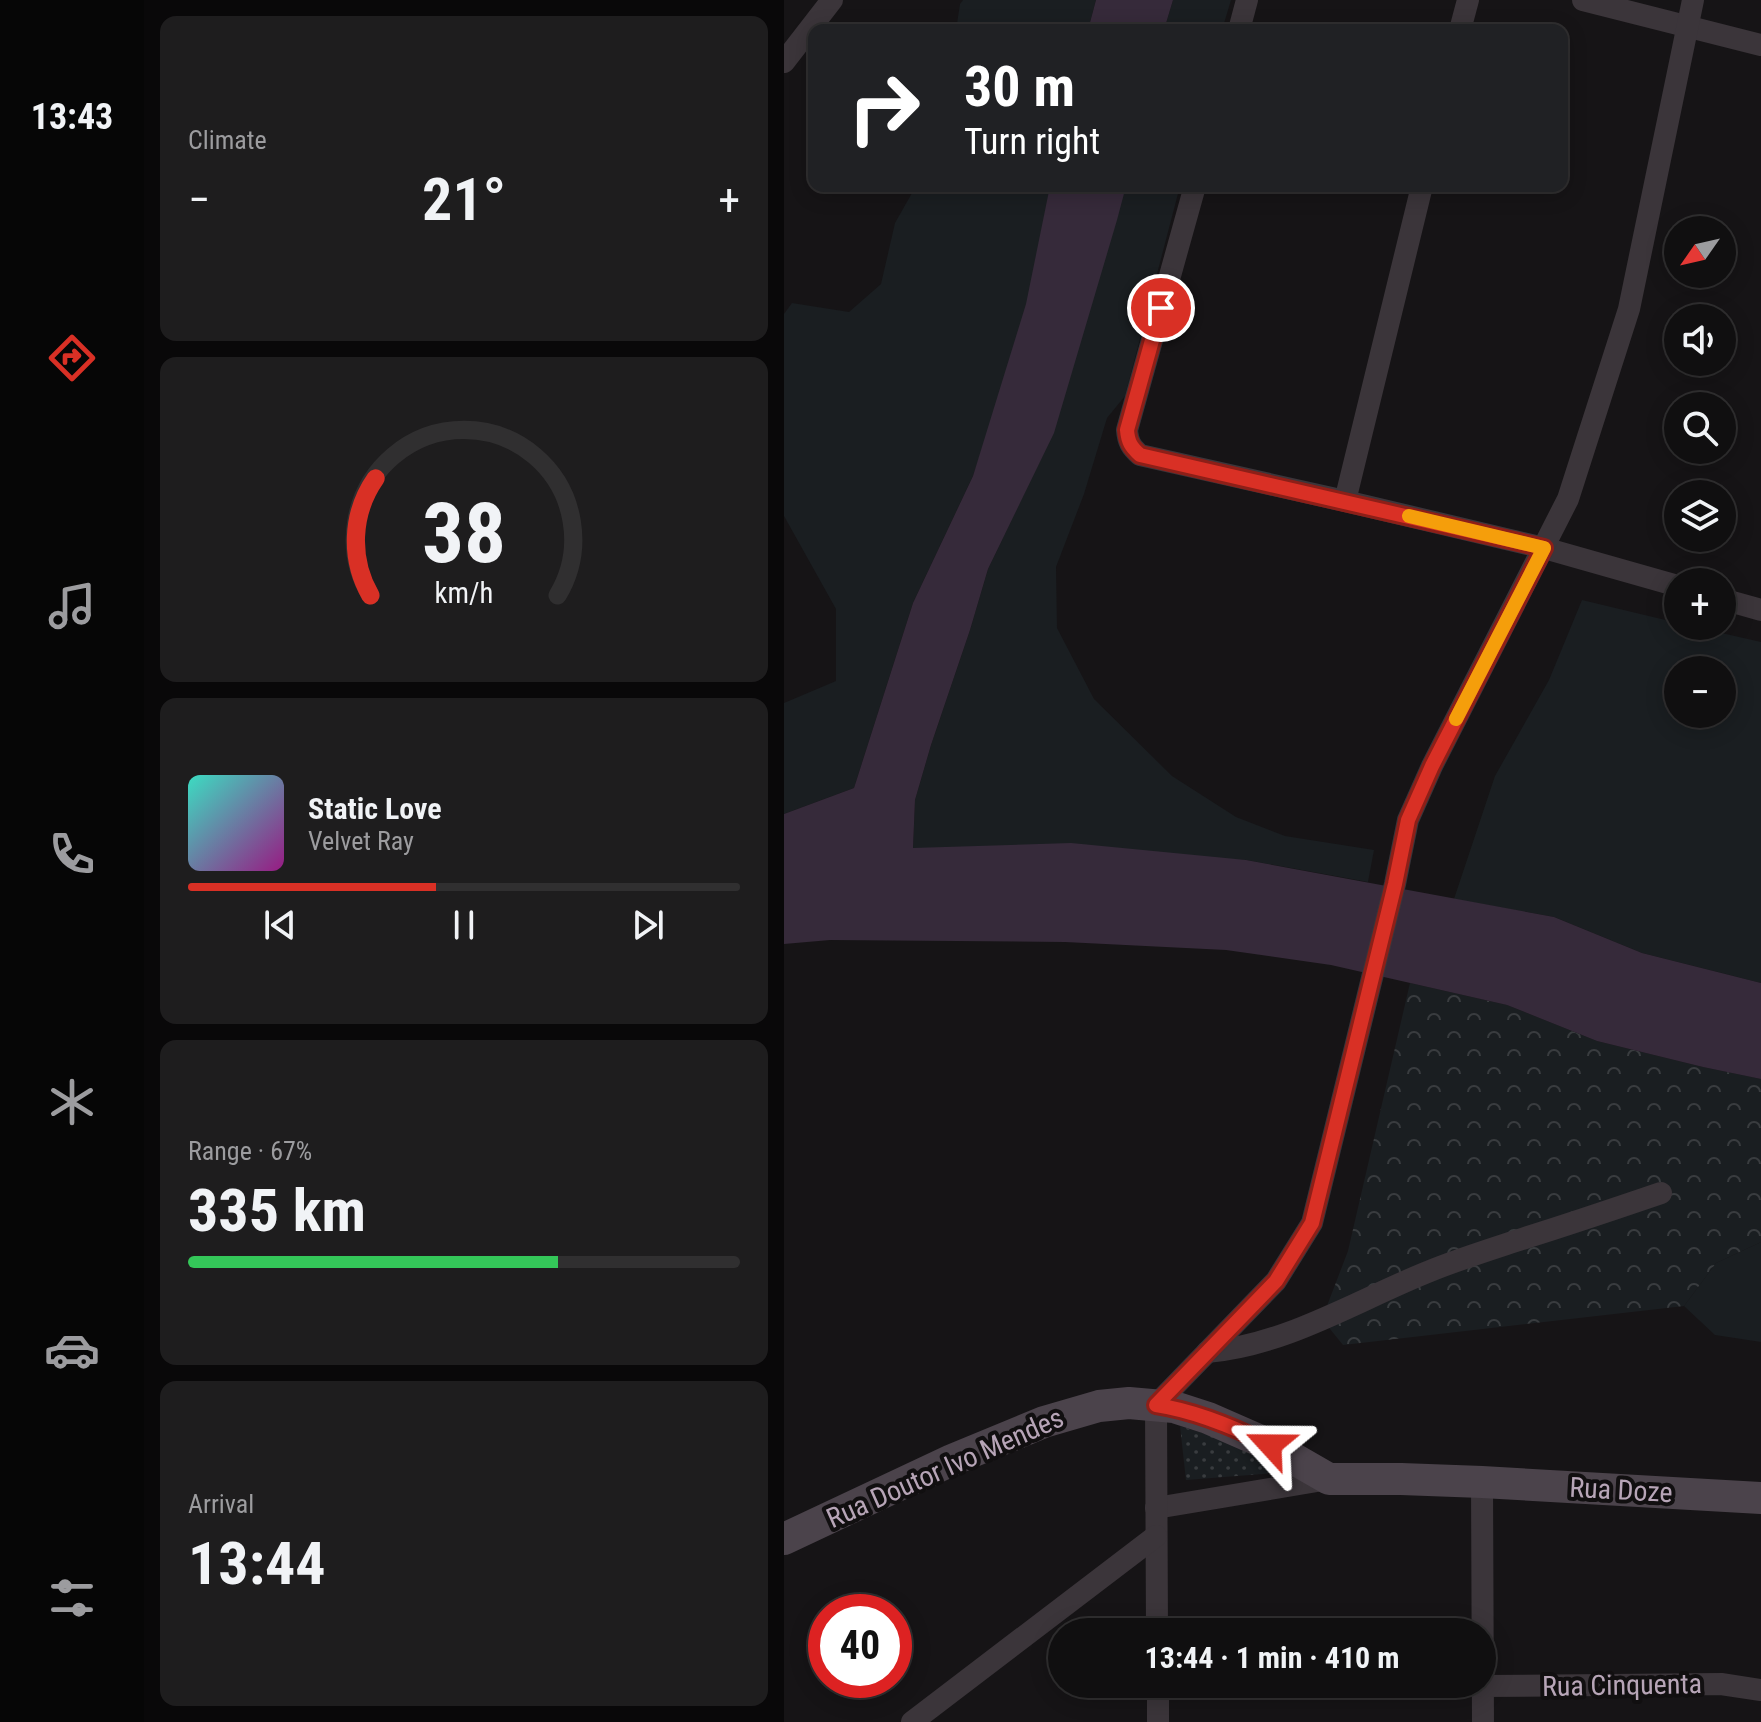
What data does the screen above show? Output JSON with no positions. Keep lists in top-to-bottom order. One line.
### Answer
{"streets":{"street":["Rua Doutor Ivo Mendes","Rua Doze","Rua Cinquenta"]},"crossings":[["Rua Doutor Ivo Mendes","Rua Doze"]],"north":"bottom left","page":{"tabs":"13:43","tile":["Climate",["Range · 67%","335 km"],["Arrival","13:44"]],"turn":["30 m","Turn right"],"heat":["−","21°","+"],"map_buttons":["+","−"],"song":["Static Love","Velvet Ray"],"limit":"40","trip":"13:44 · 1 min · 410 m","gauge":["38","km/h"]}}
